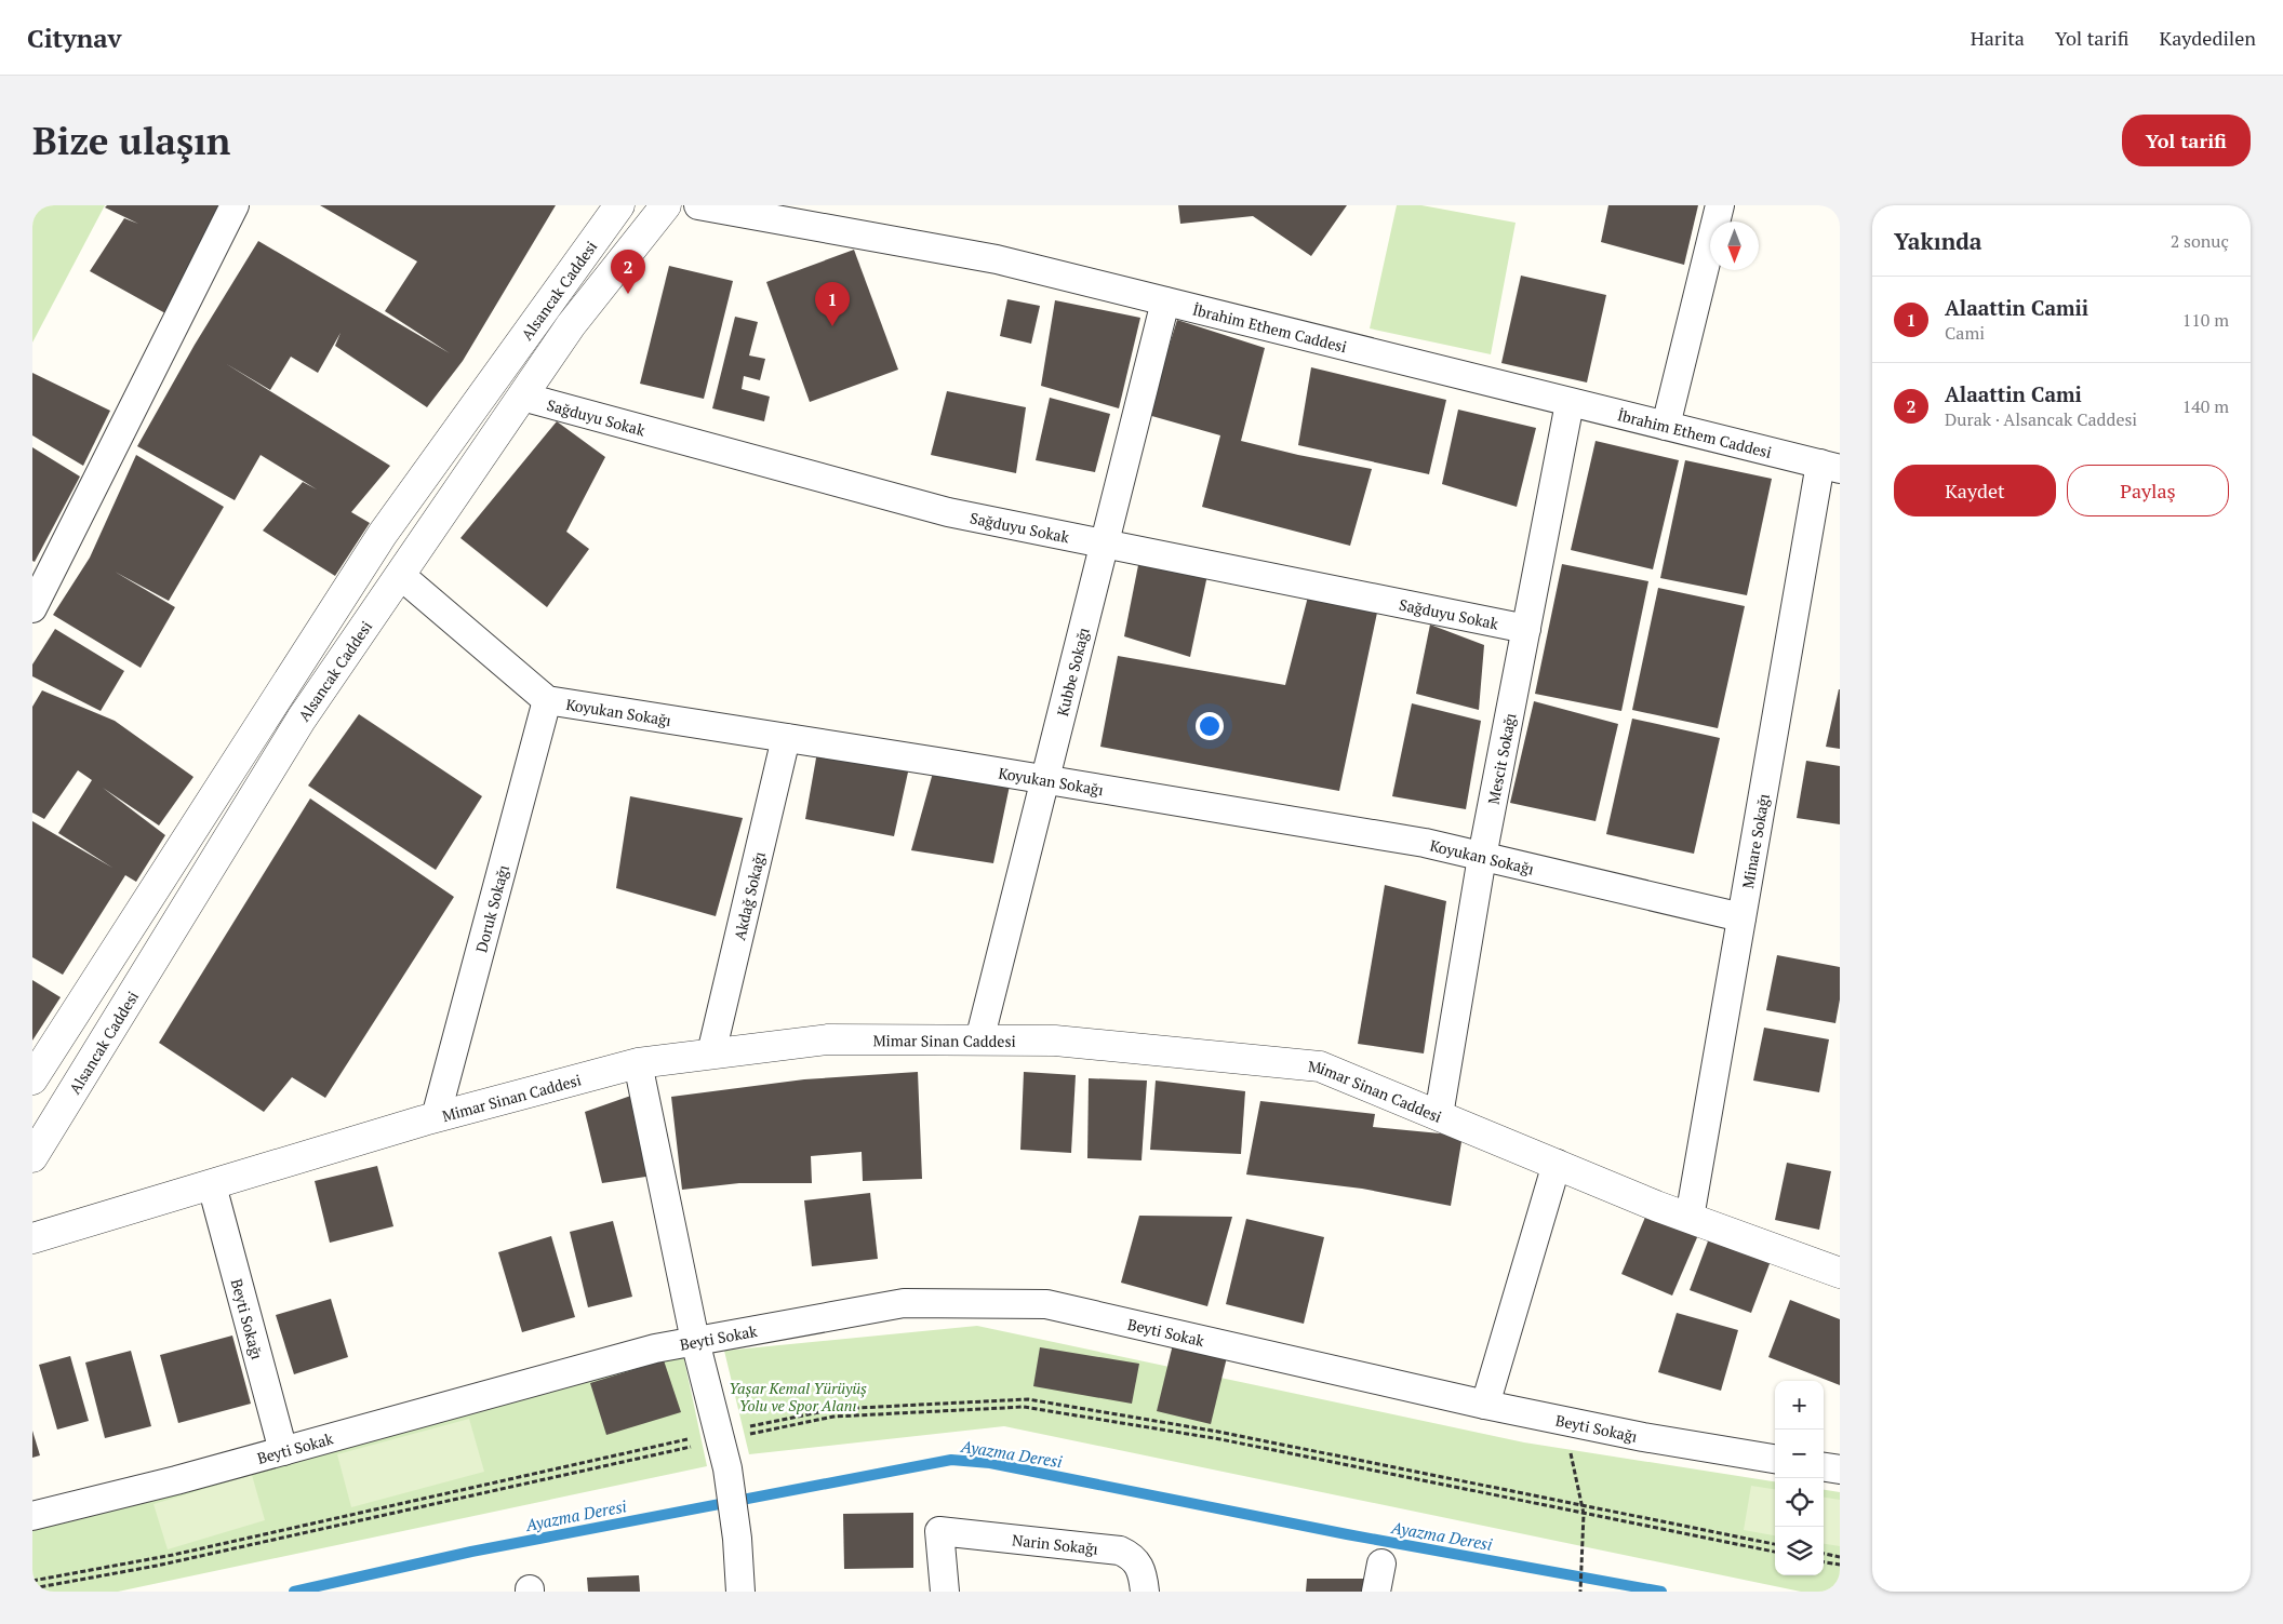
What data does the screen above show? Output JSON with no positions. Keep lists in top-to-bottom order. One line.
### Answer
{"streets":{"street":["Alsancak Caddesi","İbrahim Ethem Caddesi","Sağduyu Sokak","Kubbe Sokağı","Koyukan Sokağı","Mescit Sokağı","Minare Sokağı","Akdağ Sokağı","Doruk Sokağı","Mimar Sinan Caddesi","Beyti Sokağı","Beyti Sokak","Narin Sokağı"]},"crossings":[["Alsancak Caddesi","Sağduyu Sokak"],["Alsancak Caddesi","Koyukan Sokağı"],["İbrahim Ethem Caddesi","Kubbe Sokağı"],["İbrahim Ethem Caddesi","Mescit Sokağı"],["İbrahim Ethem Caddesi","Minare Sokağı"],["Sağduyu Sokak","Kubbe Sokağı"],["Sağduyu Sokak","Mescit Sokağı"],["Kubbe Sokağı","Koyukan Sokağı"],["Kubbe Sokağı","Mimar Sinan Caddesi"],["Koyukan Sokağı","Mescit Sokağı"],["Koyukan Sokağı","Minare Sokağı"],["Koyukan Sokağı","Akdağ Sokağı"],["Koyukan Sokağı","Doruk Sokağı"],["Mescit Sokağı","Mimar Sinan Caddesi"],["Minare Sokağı","Mimar Sinan Caddesi"],["Akdağ Sokağı","Mimar Sinan Caddesi"],["Doruk Sokağı","Mimar Sinan Caddesi"],["Mimar Sinan Caddesi","Beyti Sokağı"],["Beyti Sokağı","Beyti Sokak"]],"water":["Ayazma Deresi"],"parks":["Yaşar Kemal Yürüyüş Yolu ve Spor Alanı"],"north":"bottom","page":{"header":"Citynav","nav":["Harita","Yol tarifi","Kaydedilen"],"buttons":["Yol tarifi",["Kaydet","Paylaş"]],"title":"Bize ulaşın","heading":["Yakında","2 sonuç"],"pins":["2","1"],"list":[{"mark":"1","name":"Alaattin Camii","note":"Cami","value":"110 m"},{"mark":"2","name":"Alaattin Cami","note":"Durak · Alsancak Caddesi","value":"140 m"}],"map_buttons":["+","−"]}}
